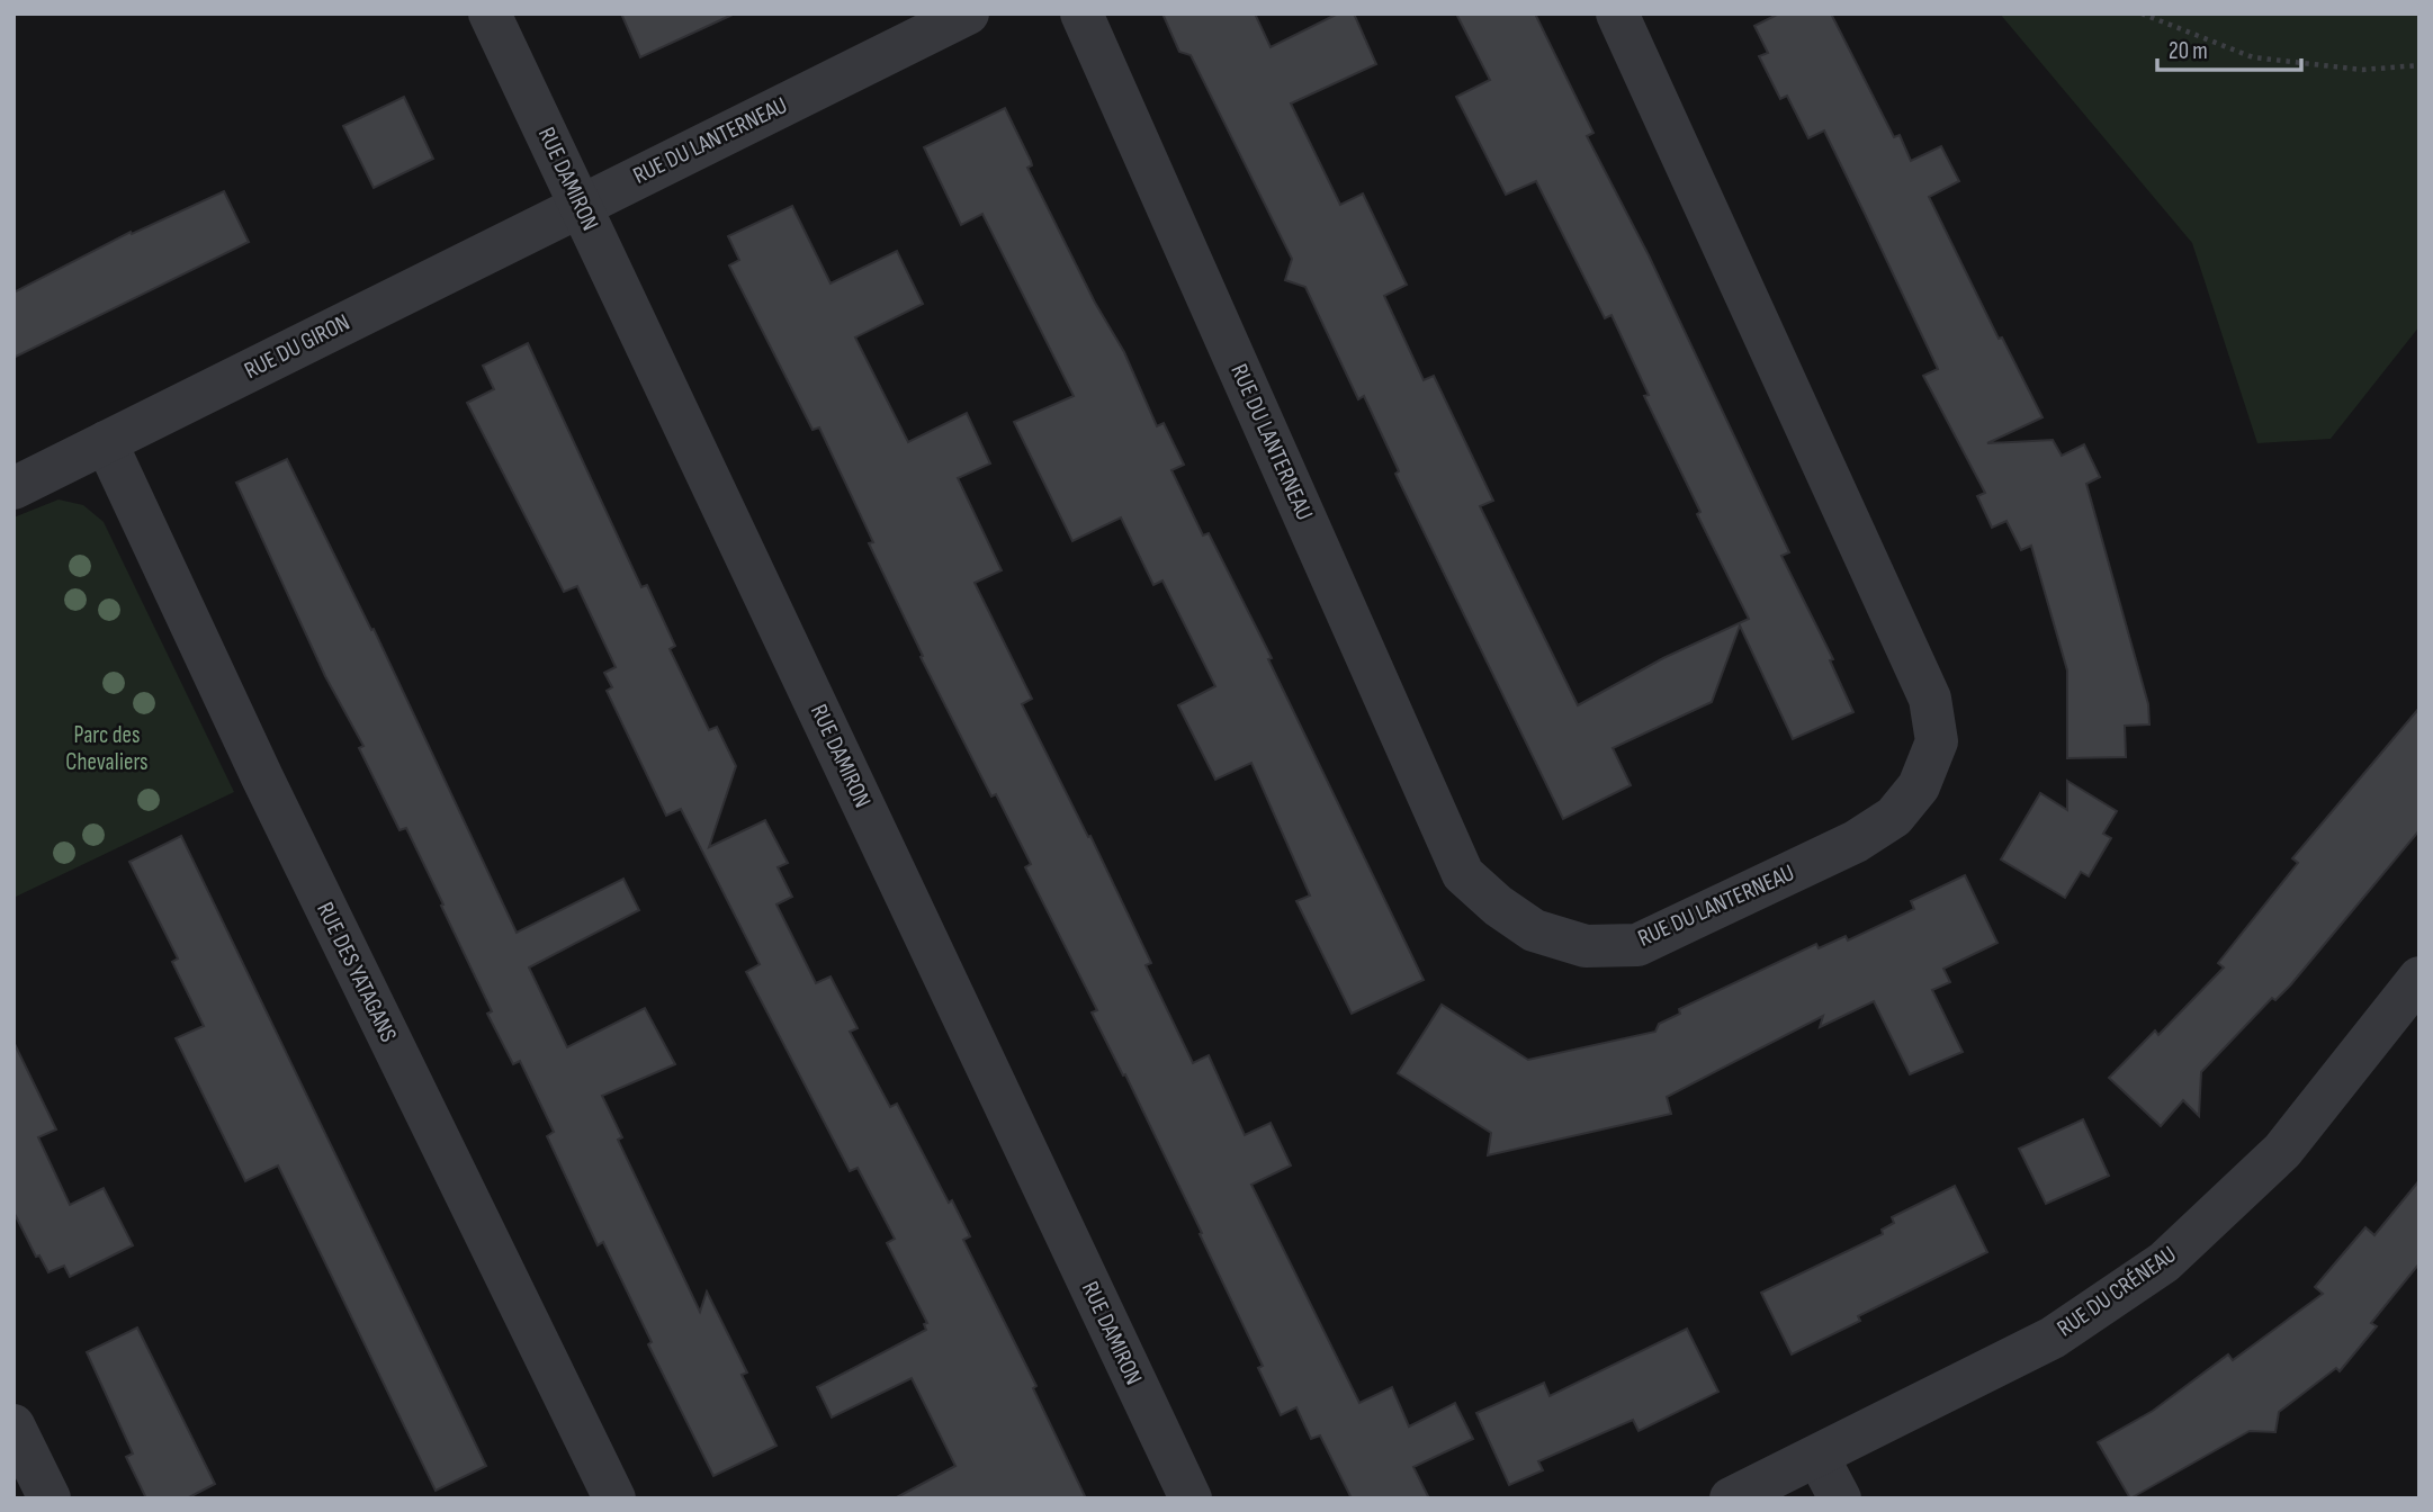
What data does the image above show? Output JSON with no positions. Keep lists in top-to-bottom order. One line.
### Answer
{"streets":{"street":["RUE DU LANTERNEAU","RUE DAMIRON","RUE DU GIRON","RUE DES YATAGANS","RUE DU CRÉNEAU"]},"crossings":[["RUE DU LANTERNEAU","RUE DAMIRON"],["RUE DU LANTERNEAU","RUE DU GIRON"],["RUE DAMIRON","RUE DU GIRON"],["RUE DU GIRON","RUE DES YATAGANS"]],"parks":["Parc des Chevaliers"],"scale_bar":"20 m"}
